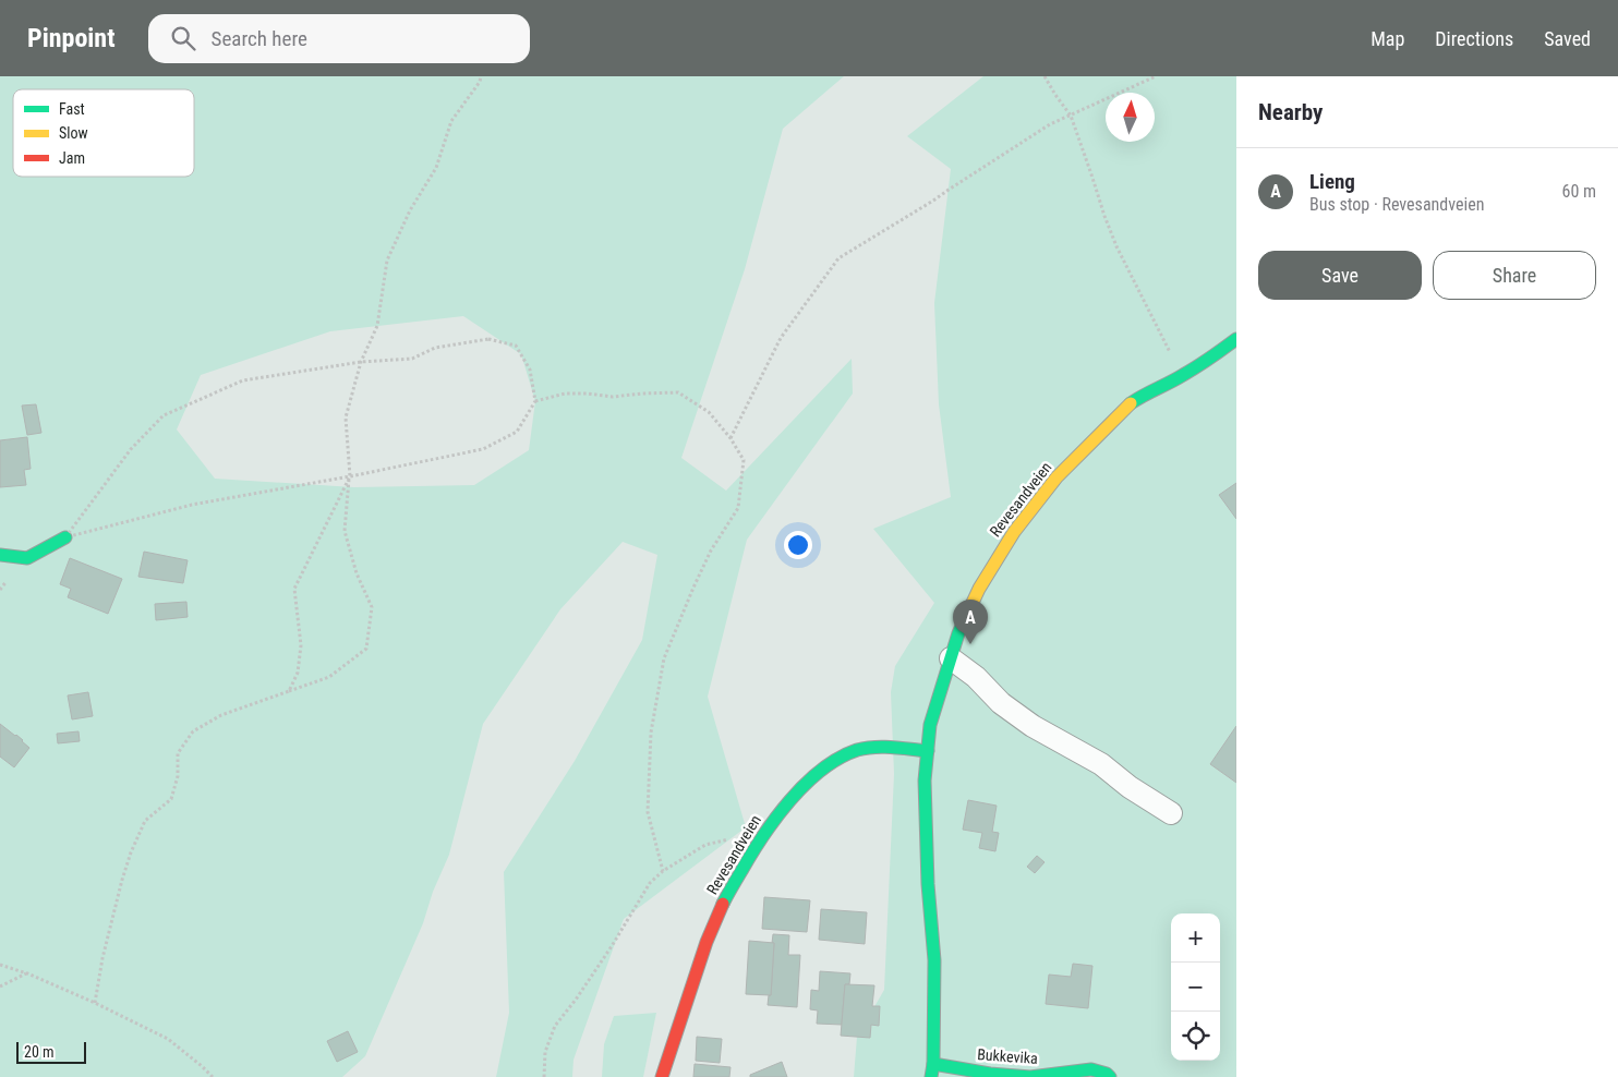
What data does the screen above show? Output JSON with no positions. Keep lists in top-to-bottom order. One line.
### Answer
{"streets":{"main road":["Revesandveien","Bukkevika"]},"crossings":[["Revesandveien","Bukkevika"]],"legend":["Fast","Slow","Jam"],"scale_bar":"20 m","north":"top","page":{"header":"Pinpoint","search":"Search here","nav":["Map","Directions","Saved"],"heading":"Nearby","list":[{"mark":"A","name":"Lieng","note":"Bus stop · Revesandveien","value":"60 m"}],"buttons":["Save","Share"],"pins":"A","map_buttons":["+","−"],"scale":"20 m"}}
